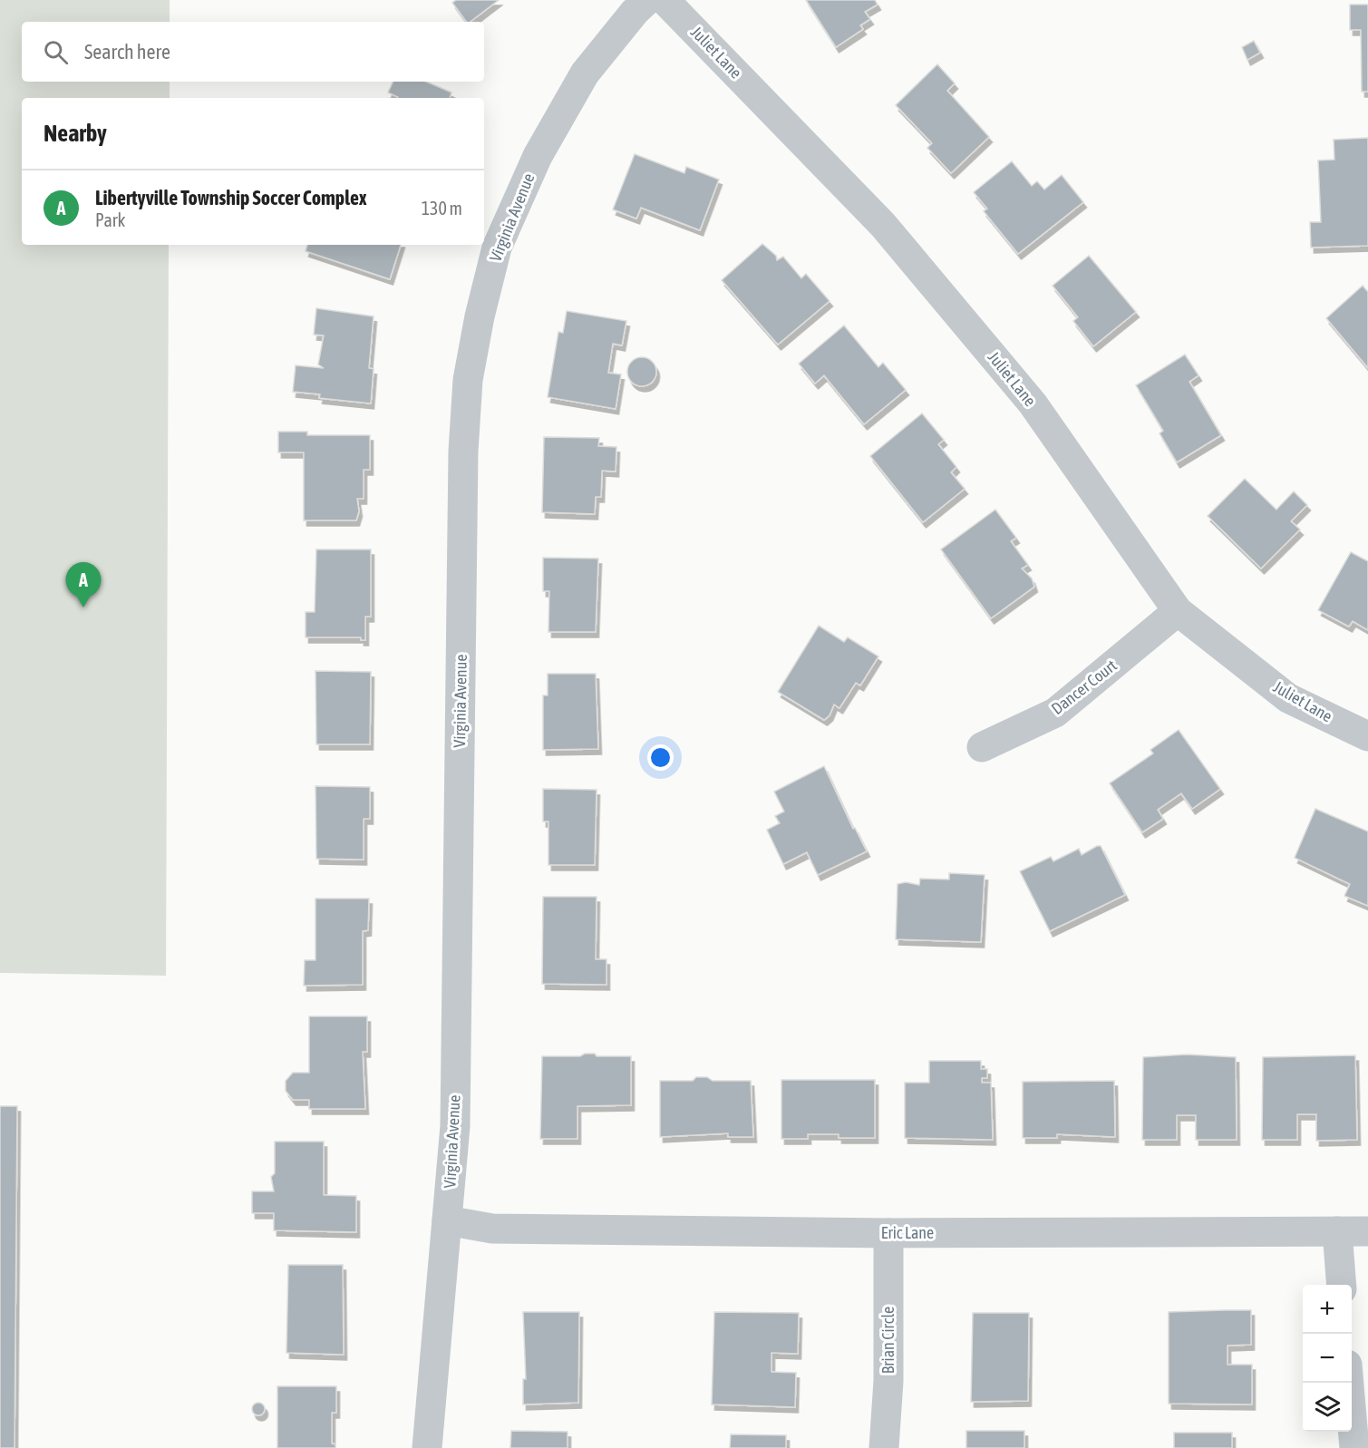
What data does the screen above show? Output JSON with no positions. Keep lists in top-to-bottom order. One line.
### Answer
{"streets":{"street":["Juliet Lane","Virginia Avenue","Dancer Court","Eric Lane","Brian Circle"]},"crossings":[["Juliet Lane","Dancer Court"],["Virginia Avenue","Eric Lane"],["Eric Lane","Brian Circle"]],"page":{"search":"Search here","heading":"Nearby","list":[{"mark":"A","name":"Libertyville Township Soccer Complex","note":"Park","value":"130 m"}],"pins":"A","map_buttons":["+","−"]}}
